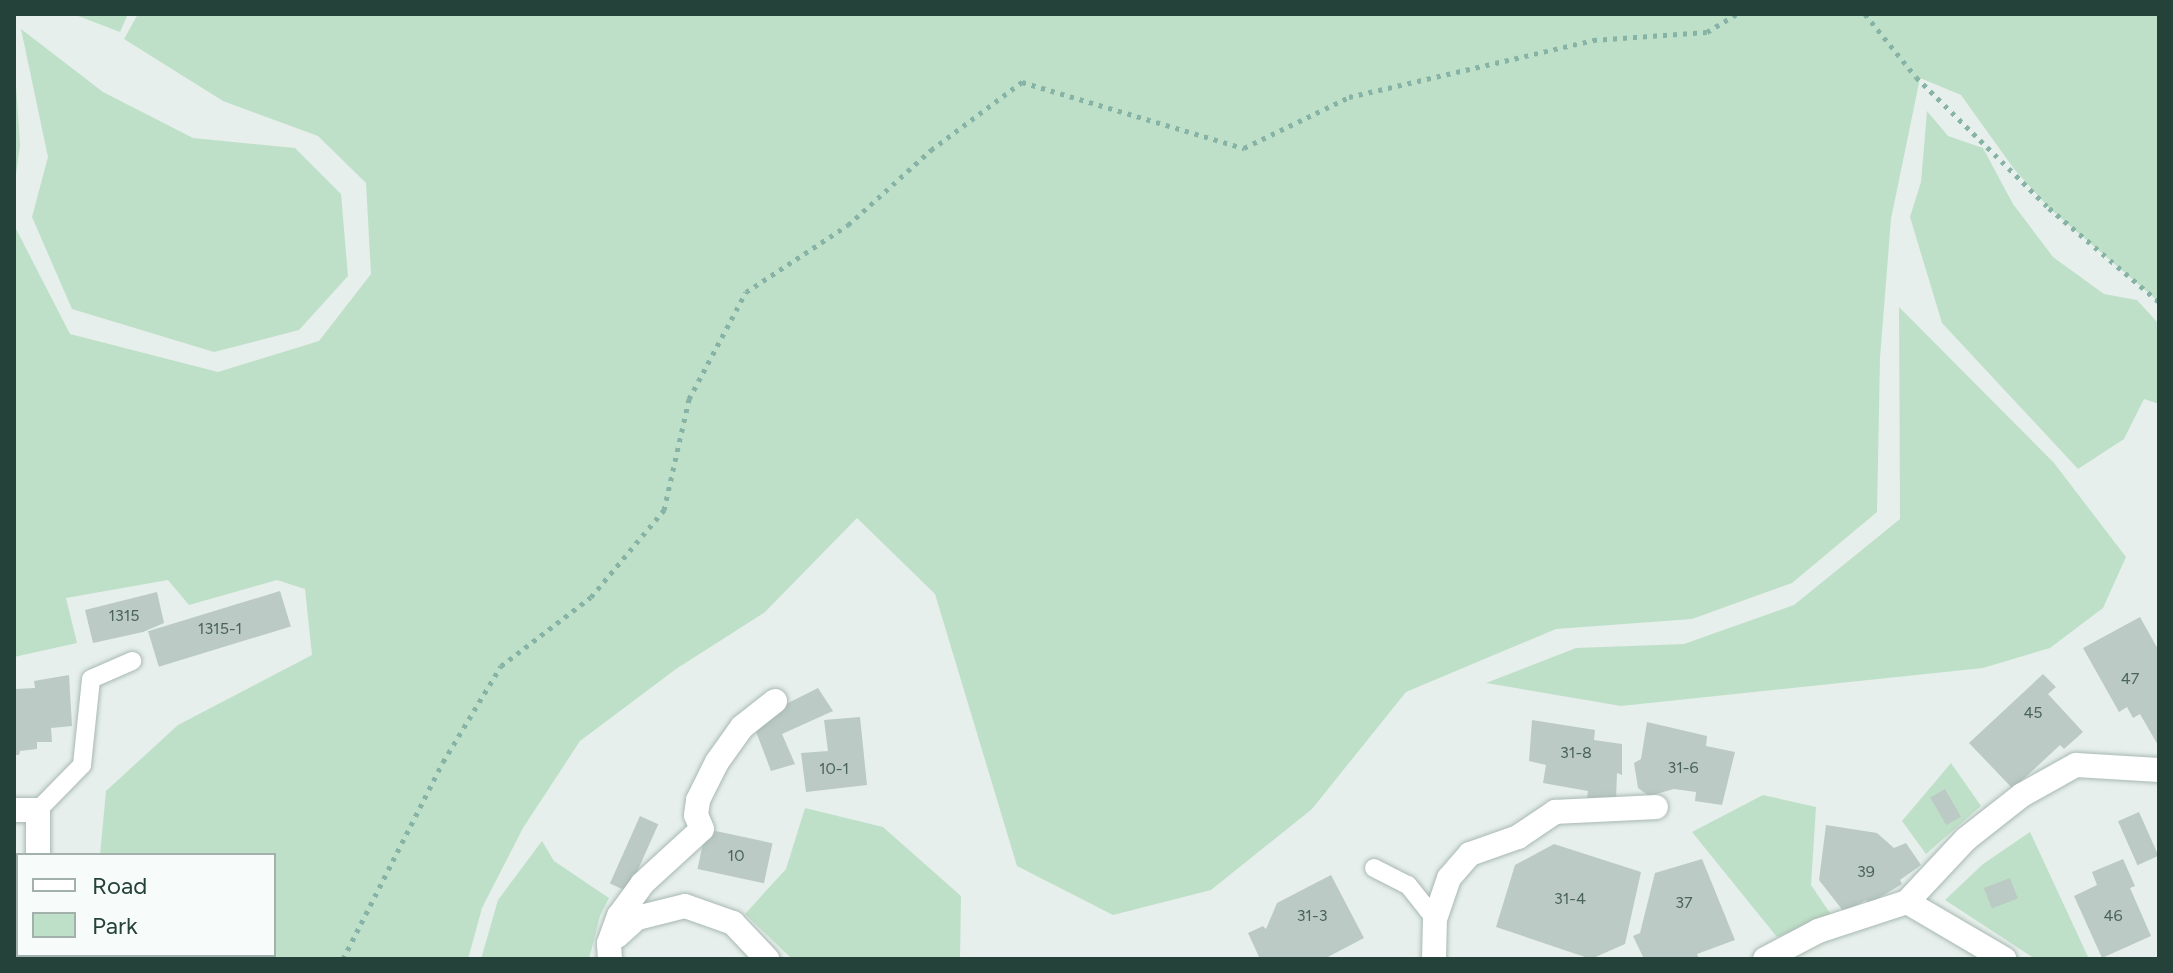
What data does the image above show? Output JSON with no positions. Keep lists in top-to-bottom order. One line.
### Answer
{"house_numbers":["1315","1315-1","47","45","31-8","31-6","10-1","10","39","31-4","37","31-3","46"],"legend":["Road","Park"]}
